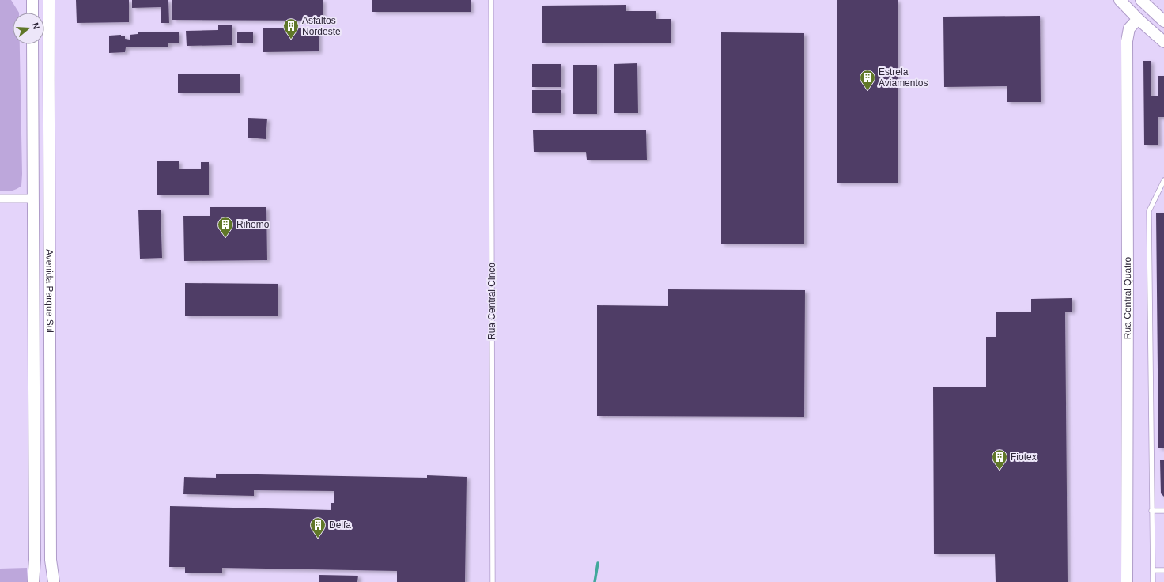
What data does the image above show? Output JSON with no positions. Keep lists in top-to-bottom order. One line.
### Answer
{"streets":{"street":["Avenida Parque Sul","Rua Central Quatro"],"lane":["Rua Central Cinco"]},"places":{"building":["Asfaltos Nordeste","Estrela Aviamentos","Rihomo","Fiotex","Delfa"]},"north":"right"}
